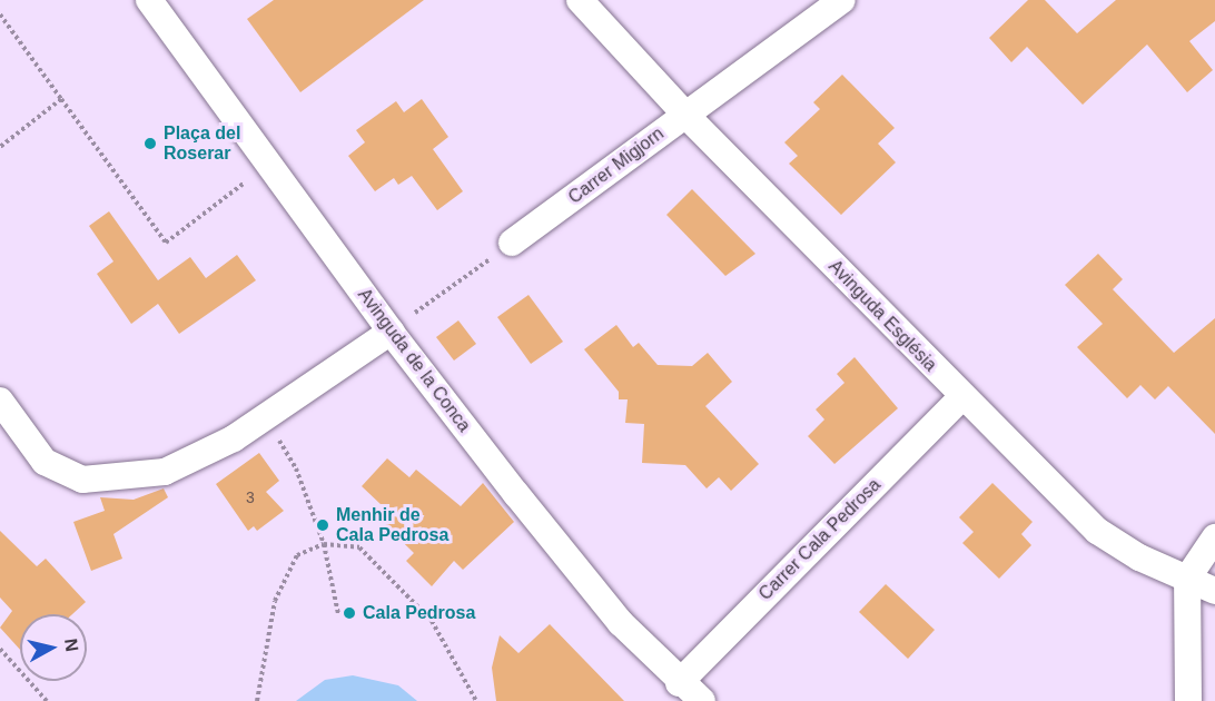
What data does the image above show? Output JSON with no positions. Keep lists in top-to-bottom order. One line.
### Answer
{"streets":{"street":["Carrer Migjorn","Avinguda Església","Avinguda de la Conca","Carrer Cala Pedrosa"]},"crossings":[["Carrer Migjorn","Avinguda Església"],["Avinguda Església","Carrer Cala Pedrosa"],["Avinguda de la Conca","Carrer Cala Pedrosa"]],"places":["Plaça del Roserar","Menhir de Cala Pedrosa","Cala Pedrosa"],"house_numbers":["3"],"north":"right"}
